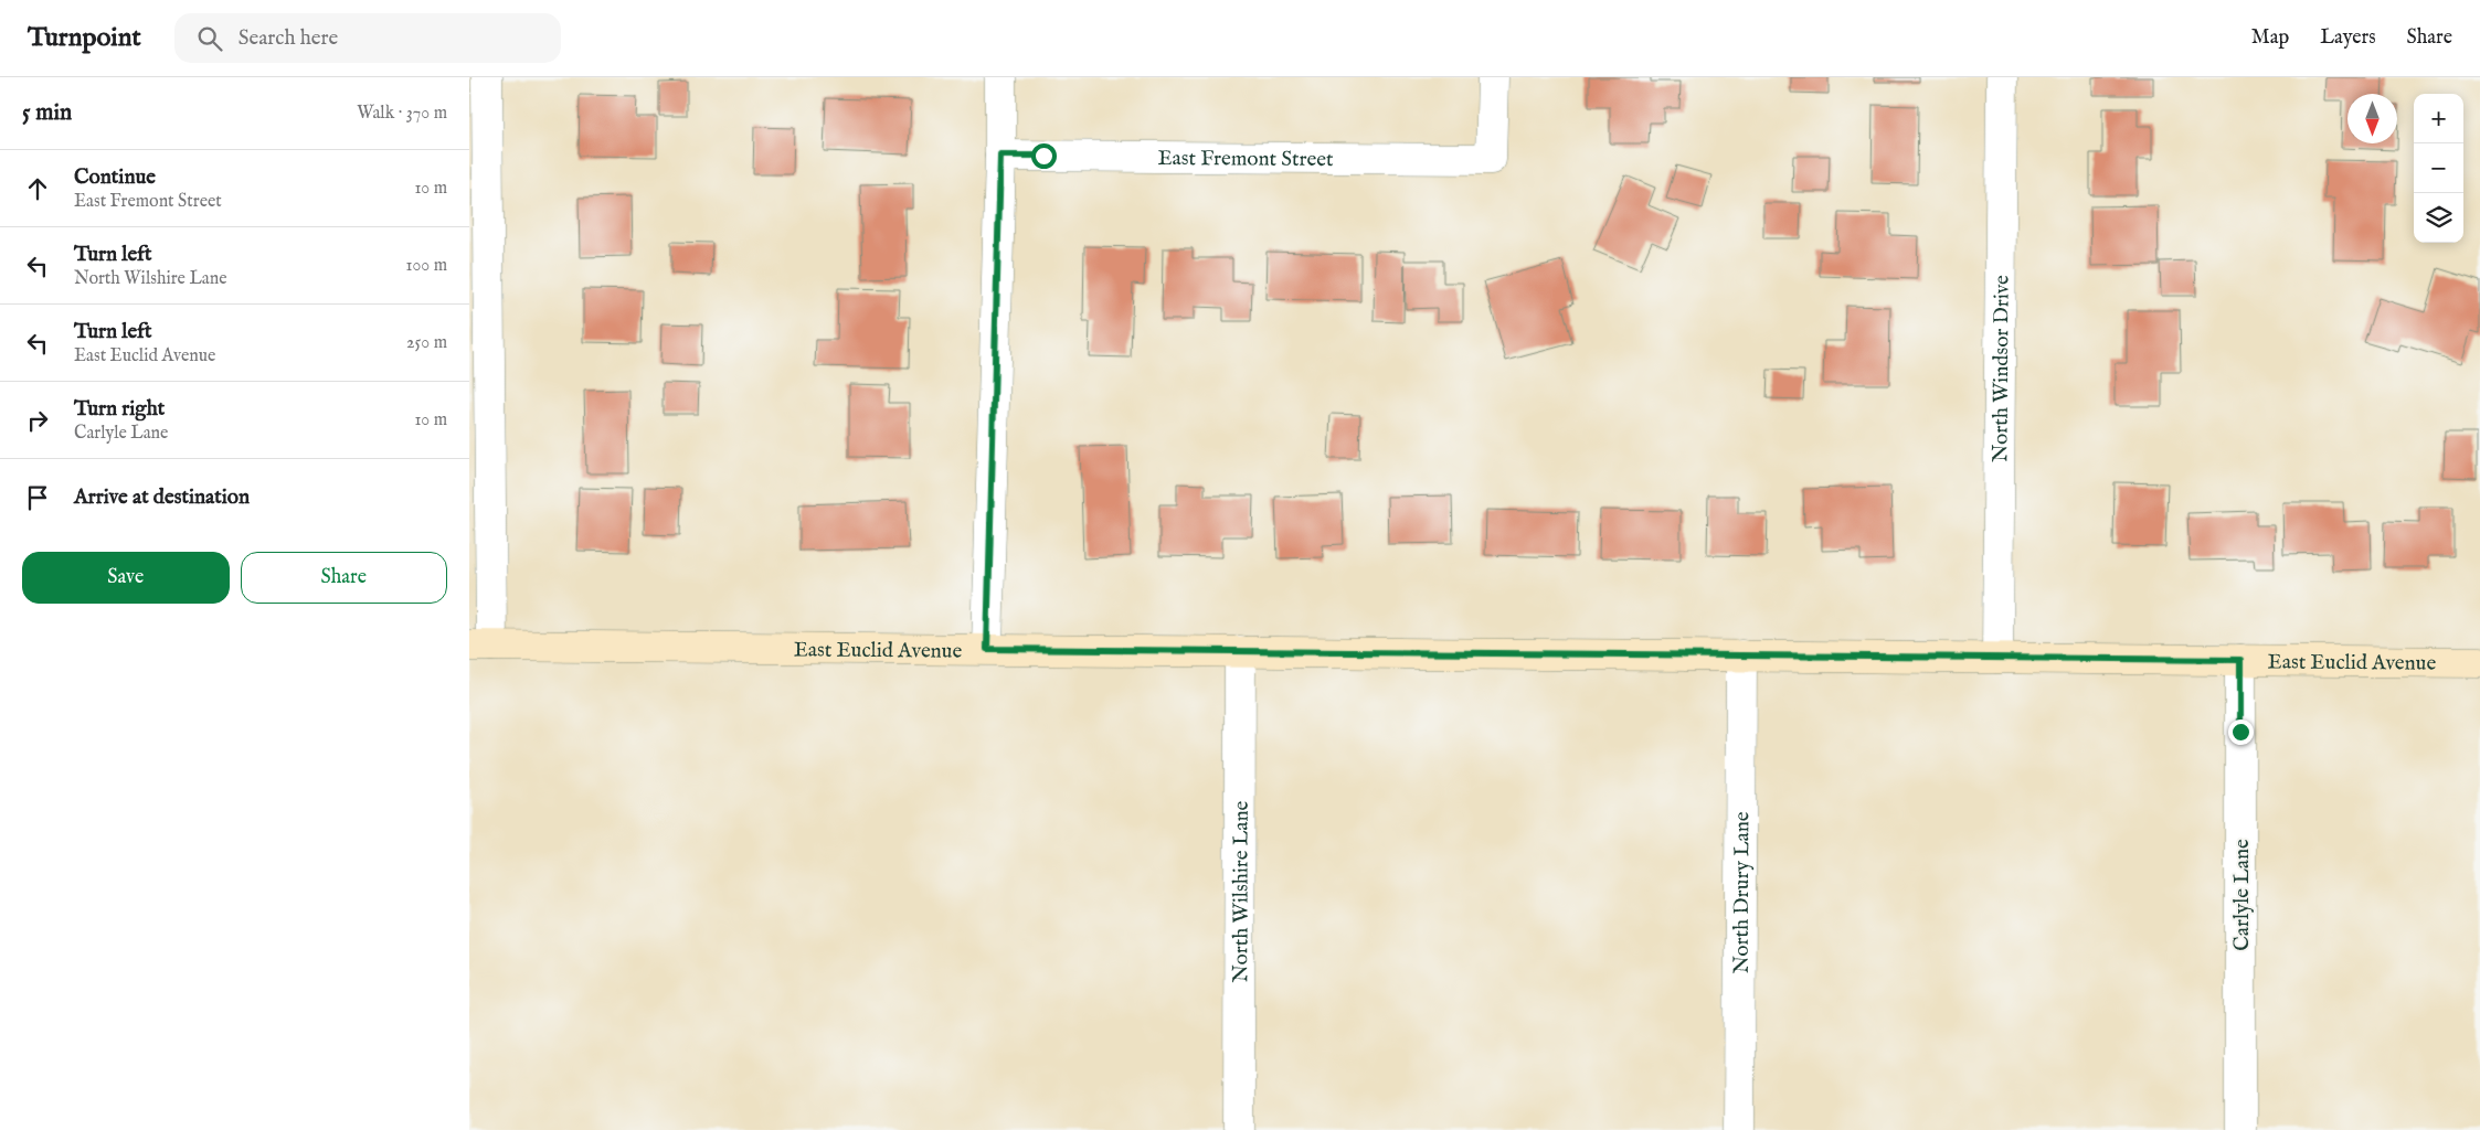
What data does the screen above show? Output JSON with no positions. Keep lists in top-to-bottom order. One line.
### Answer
{"streets":{"main road":["East Euclid Avenue"],"street":["East Fremont Street","North Windsor Drive","North Wilshire Lane","North Drury Lane","Carlyle Lane"]},"crossings":[["North Windsor Drive","East Euclid Avenue"],["East Euclid Avenue","North Wilshire Lane"],["East Euclid Avenue","North Drury Lane"],["East Euclid Avenue","Carlyle Lane"]],"north":"bottom","page":{"header":"Turnpoint","search":"Search here","nav":["Map","Layers","Share"],"heading":["5 min","Walk · 370 m"],"map_buttons":["+","−"],"list":[["Continue","East Fremont Street","10 m"],["Turn left","North Wilshire Lane","100 m"],["Turn left","East Euclid Avenue","250 m"],["Turn right","Carlyle Lane","10 m"],"Arrive at destination"],"buttons":["Save","Share"]}}
